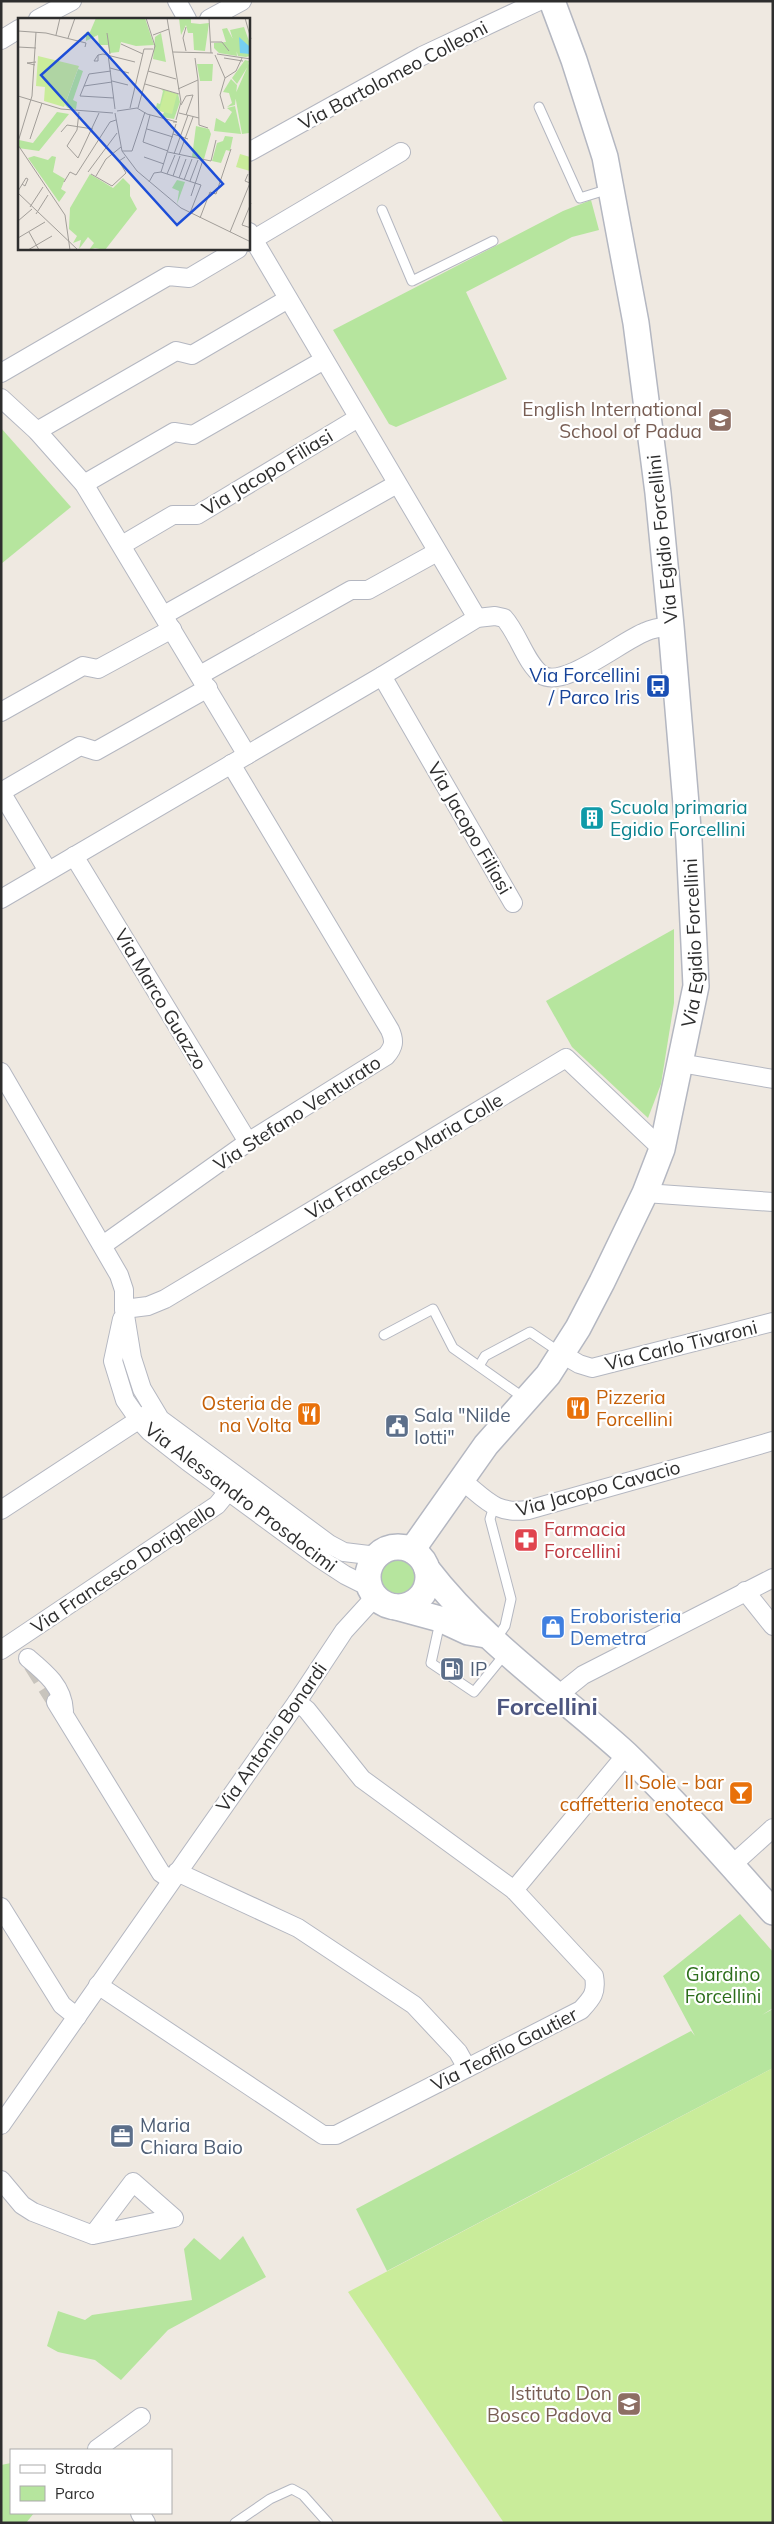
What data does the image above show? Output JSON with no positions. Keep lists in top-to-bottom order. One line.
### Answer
{"streets":{"street":["Via Bartolomeo Colleoni","Via Jacopo Filiasi","Via Egidio Forcellini","Via Marco Guazzo","Via Stefano Venturato","Via Francesco Maria Colle","Via Carlo Tivaroni","Via Jacopo Cavacio","Via Alessandro Prosdocimi","Via Francesco Dorighello","Via Antonio Bonardi","Via Teofilo Gautier"]},"crossings":[["Via Egidio Forcellini","Via Francesco Maria Colle"],["Via Egidio Forcellini","Via Carlo Tivaroni"],["Via Egidio Forcellini","Via Jacopo Cavacio"],["Via Egidio Forcellini","Via Alessandro Prosdocimi"],["Via Egidio Forcellini","Via Antonio Bonardi"],["Via Marco Guazzo","Via Stefano Venturato"],["Via Stefano Venturato","Via Alessandro Prosdocimi"],["Via Francesco Maria Colle","Via Alessandro Prosdocimi"],["Via Alessandro Prosdocimi","Via Francesco Dorighello"],["Via Alessandro Prosdocimi","Via Antonio Bonardi"],["Via Antonio Bonardi","Via Teofilo Gautier"]],"districts":["Forcellini"],"parks":["Giardino Forcellini"],"places":{"school or university":["English International School of Padua","Istituto Don Bosco Padova"],"bus stop":["Via Forcellini / Parco Iris"],"building":["Scuola primaria Egidio Forcellini"],"restaurant":["Pizzeria Forcellini","Osteria de na Volta"],"public building":["Sala \"Nilde Iotti\""],"pharmacy":["Farmacia Forcellini"],"shop":["Eroboristeria Demetra"],"fuel station":["IP"],"bar":["Il Sole - bar caffetteria enoteca"],"office":["Maria Chiara Baio"]},"legend":["Strada","Parco"]}
